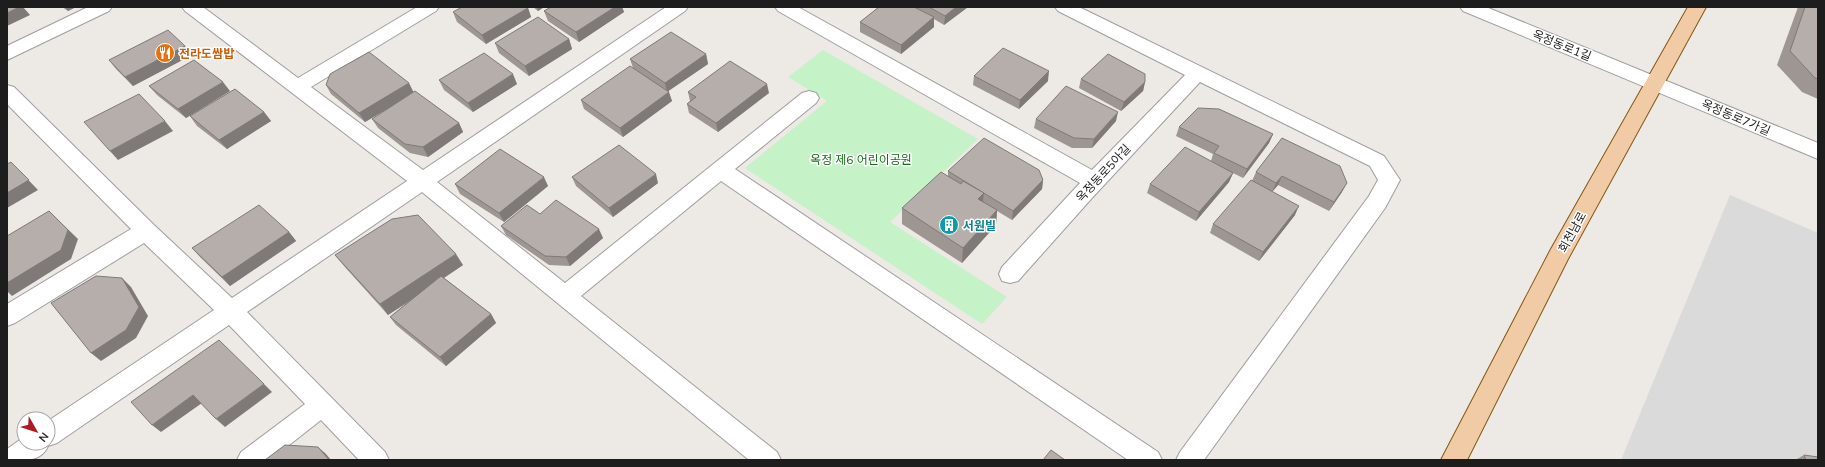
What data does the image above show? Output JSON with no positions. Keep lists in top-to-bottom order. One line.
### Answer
{"streets":{"main road":["회천남로"],"street":["옥정동로1길","옥정동로7가길","옥정동로5아길"]},"crossings":[["옥정동로1길","옥정동로7가길"],["옥정동로1길","회천남로"],["옥정동로7가길","회천남로"]],"parks":["옥정 제6 어린이공원"],"places":{"restaurant":["전라도쌈밥"],"building":["서원빌"]},"north":"bottom right"}
